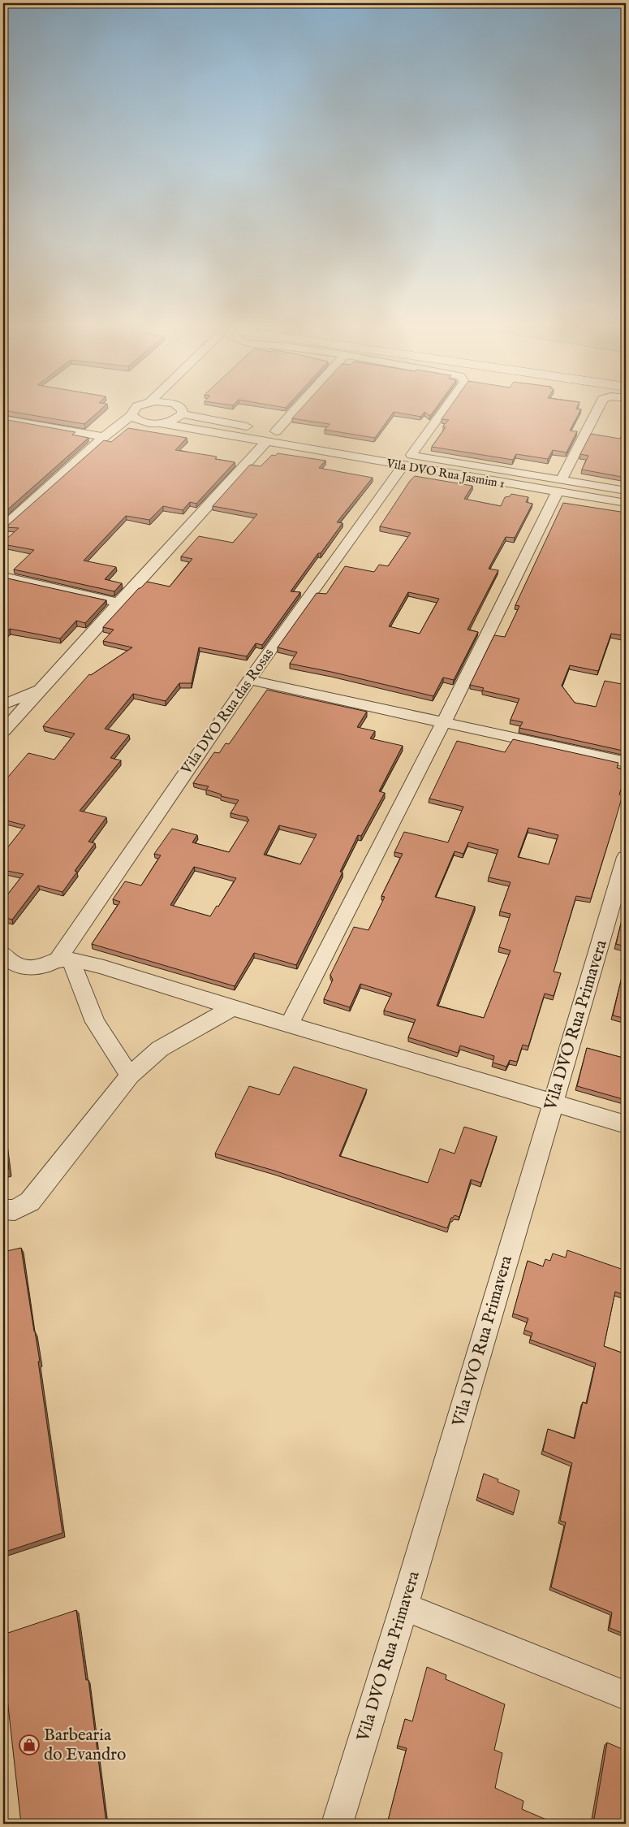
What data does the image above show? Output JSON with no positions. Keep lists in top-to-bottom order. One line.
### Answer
{"streets":{"street":["Vila DVO Rua Jasmim 1","Vila DVO Rua das Rosas","Vila DVO Rua Primavera"]},"crossings":[["Vila DVO Rua Jasmim 1","Vila DVO Rua das Rosas"]],"places":{"shop":["Barbearia do Evandro"]}}
